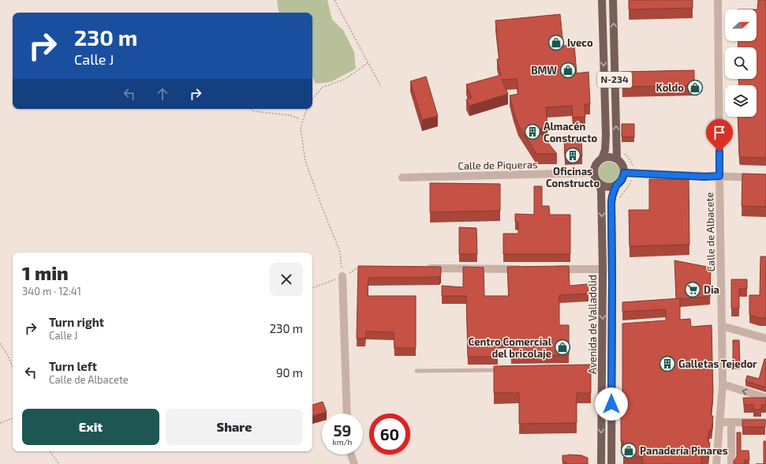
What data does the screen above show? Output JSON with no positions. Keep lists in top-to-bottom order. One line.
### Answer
{"streets":{"main road":["N-234","Avenida de Valladolid"],"street":["Calle de Piqueras","Calle de Albacete"]},"crossings":[["N-234","Calle de Piqueras"],["N-234","Avenida de Valladolid"],["Calle de Piqueras","Avenida de Valladolid"]],"places":{"shop":["Iveco","BMW","Koldo","Centro Comercial del bricolaje","Panadería Pinares"],"building":["Almacén Constructo","Oficinas Constructo","Galletas Tejedor"],"supermarket":["Dia"]},"north":"right","page":{"turn":["230 m","Calle J"],"heading":["1 min","340 m · 12:41"],"list":[{"name":"Turn right","note":"Calle J","value":"230 m"},{"name":"Turn left","note":"Calle de Albacete","value":"90 m"}],"buttons":["Exit","Share"],"speed":"59 km/h","limit":"60"}}
